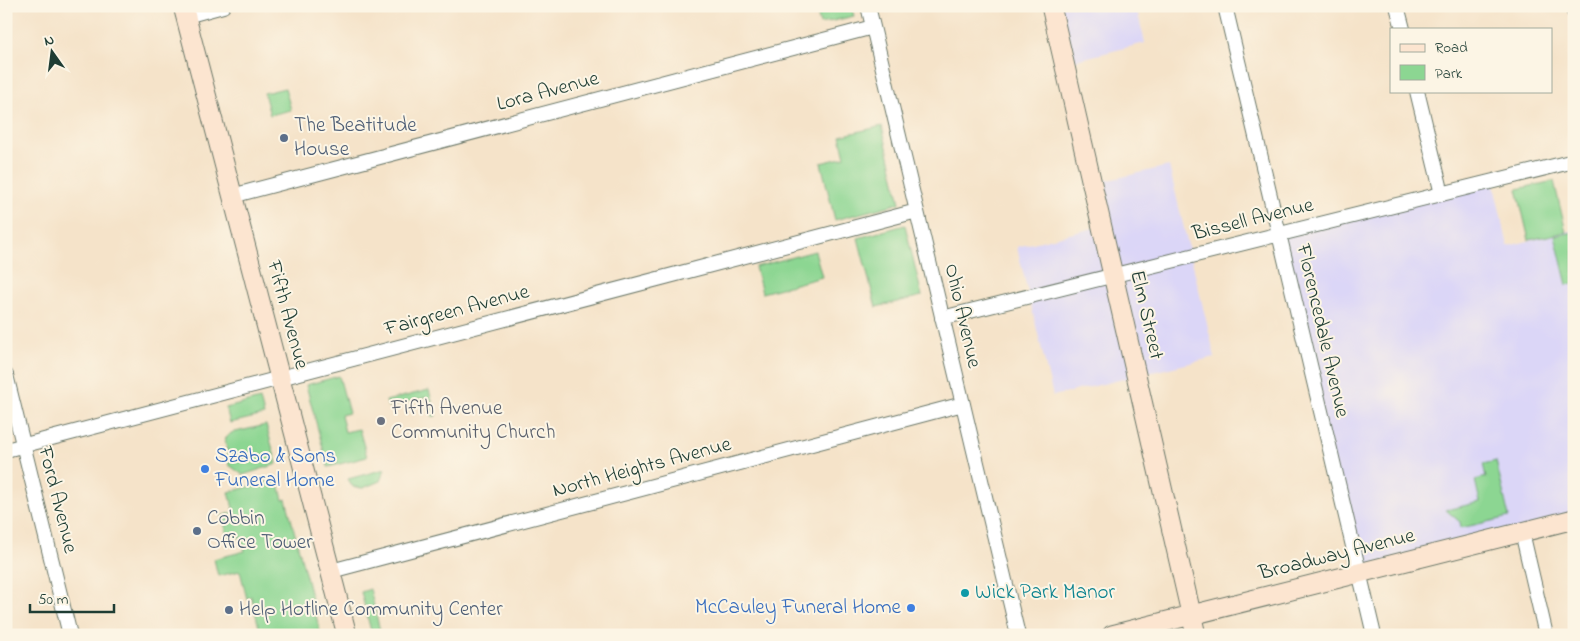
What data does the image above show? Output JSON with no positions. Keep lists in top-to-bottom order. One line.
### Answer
{"streets":{"street":["Lora Avenue","Bissell Avenue","Fairgreen Avenue","Fifth Avenue","Elm Street","Ohio Avenue","Florencedale Avenue","North Heights Avenue","Ford Avenue","Broadway Avenue"]},"crossings":[["Lora Avenue","Fifth Avenue"],["Lora Avenue","Ohio Avenue"],["Bissell Avenue","Elm Street"],["Bissell Avenue","Ohio Avenue"],["Bissell Avenue","Florencedale Avenue"],["Fairgreen Avenue","Fifth Avenue"],["Fairgreen Avenue","Ohio Avenue"],["Fairgreen Avenue","Ford Avenue"],["Fifth Avenue","North Heights Avenue"],["Elm Street","Broadway Avenue"],["Ohio Avenue","North Heights Avenue"],["Florencedale Avenue","Broadway Avenue"]],"places":["The Beatitude House","Fifth Avenue Community Church","Szabo & Sons Funeral Home","Cobbin Office Tower","Wick Park Manor","McCauley Funeral Home","Help Hotline Community Center"],"legend":["Road","Park"],"scale_bar":"50 m","north":"top"}
